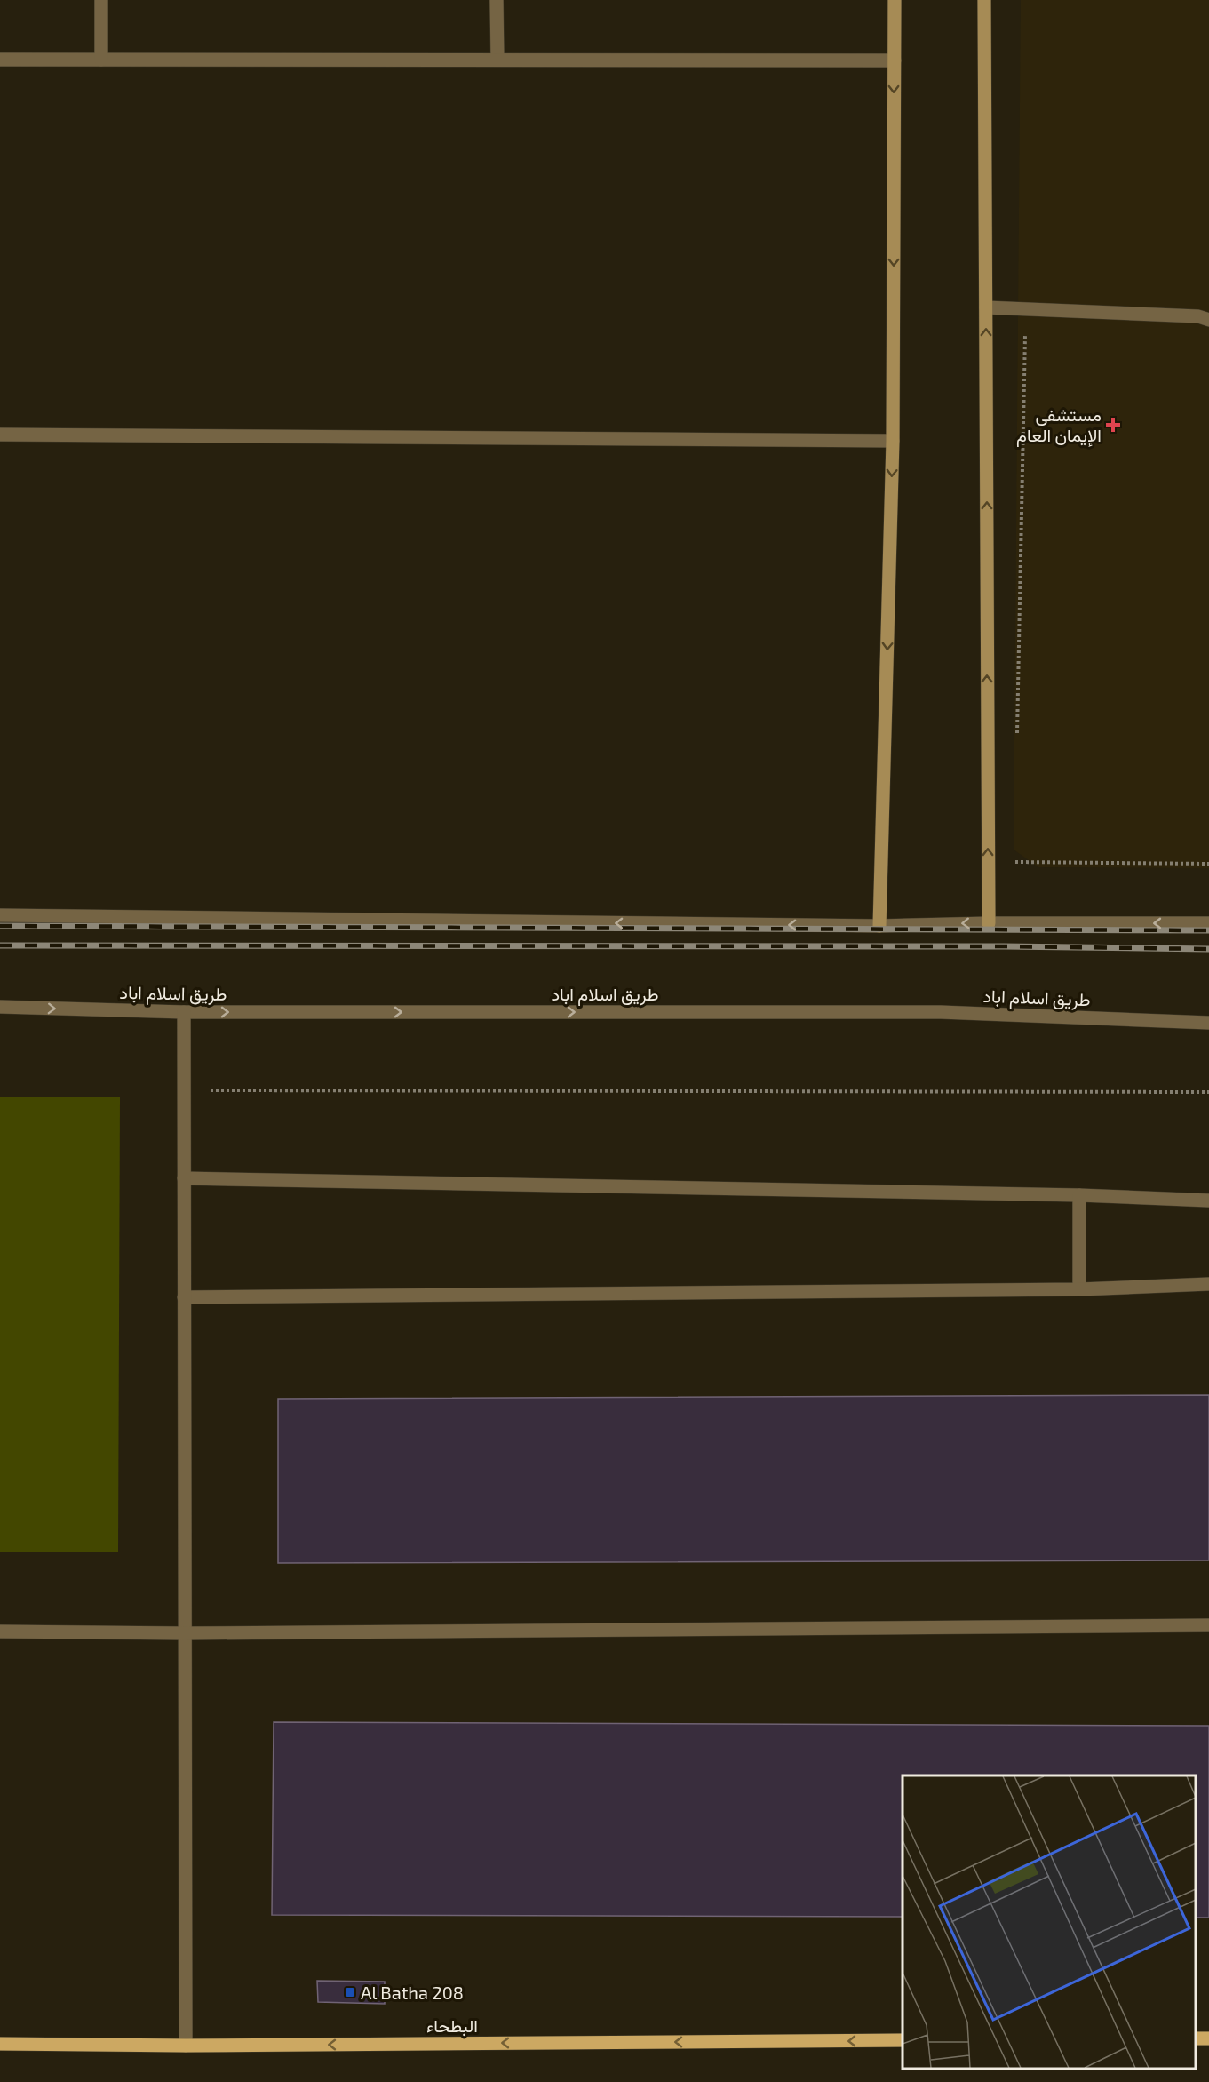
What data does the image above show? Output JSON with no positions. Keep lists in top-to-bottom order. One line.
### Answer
{"streets":{"main road":["البطحاء"],"street":["طريق اسلام اباد"]},"one_way":["البطحاء"],"places":{"health":["مستشفى الإيمان العام"],"transit":["Al Batha 208"]}}
